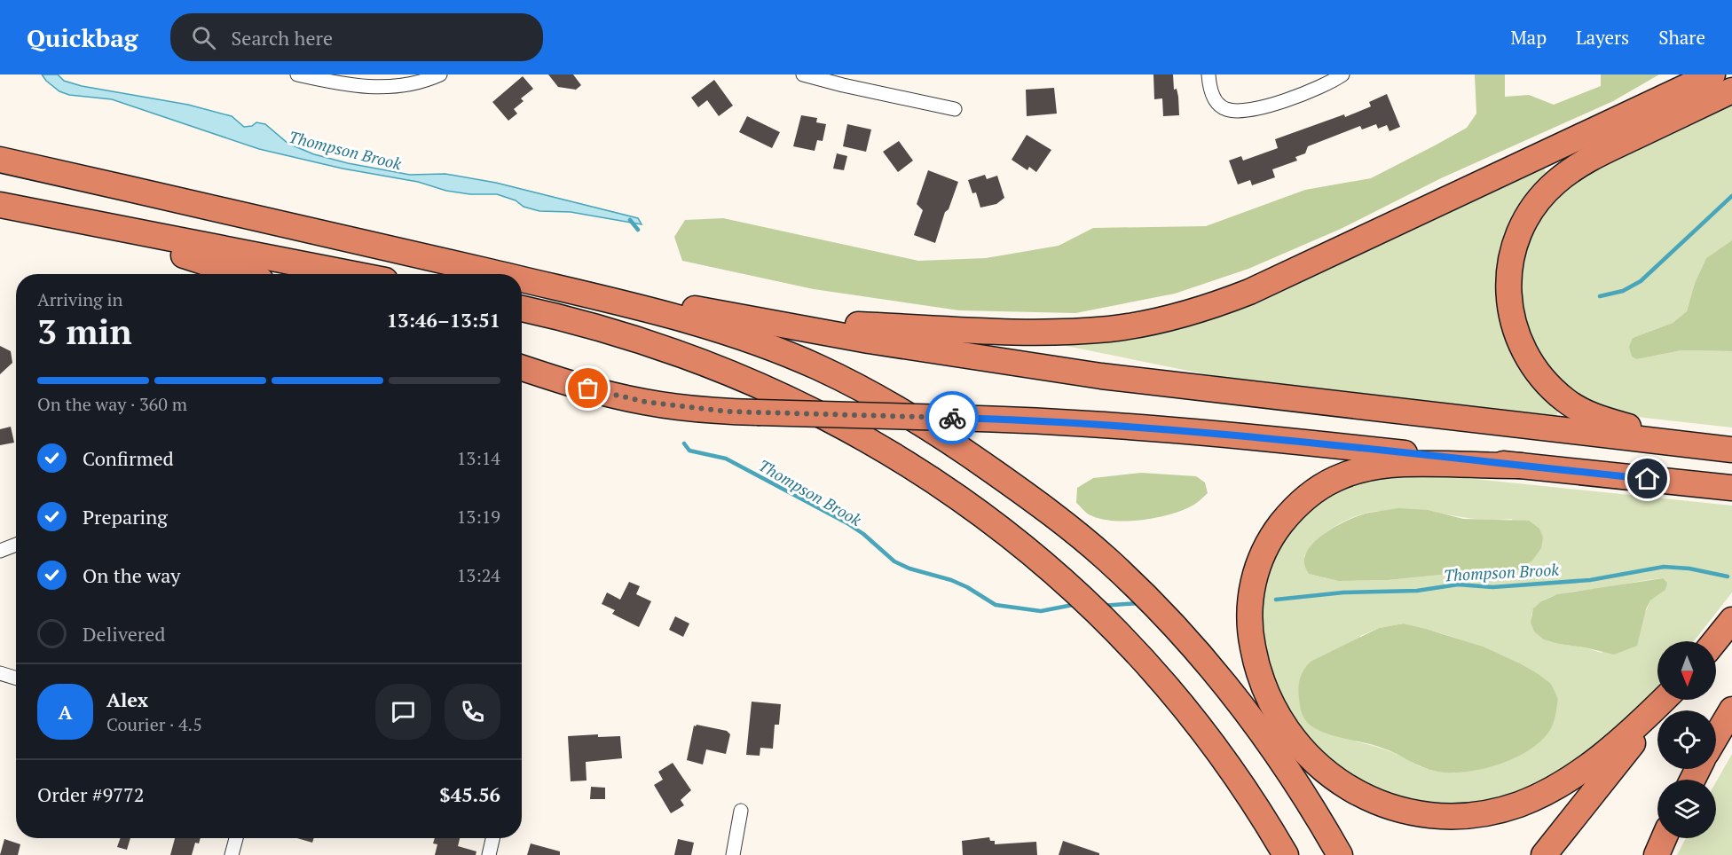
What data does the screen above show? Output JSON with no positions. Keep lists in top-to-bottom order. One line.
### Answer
{"water":["Thompson Brook"],"north":"bottom","page":{"header":"Quickbag","search":"Search here","nav":["Map","Layers","Share"],"heading":["3 min","Arriving in","13:46–13:51"],"panel":["Alex","Courier · 4.5","Order #9772","$45.56"],"bar":"On the way · 360 m","list":[["Confirmed","13:14"],["Preparing","13:19"],["On the way","13:24"],"Delivered"],"round":"A"}}
